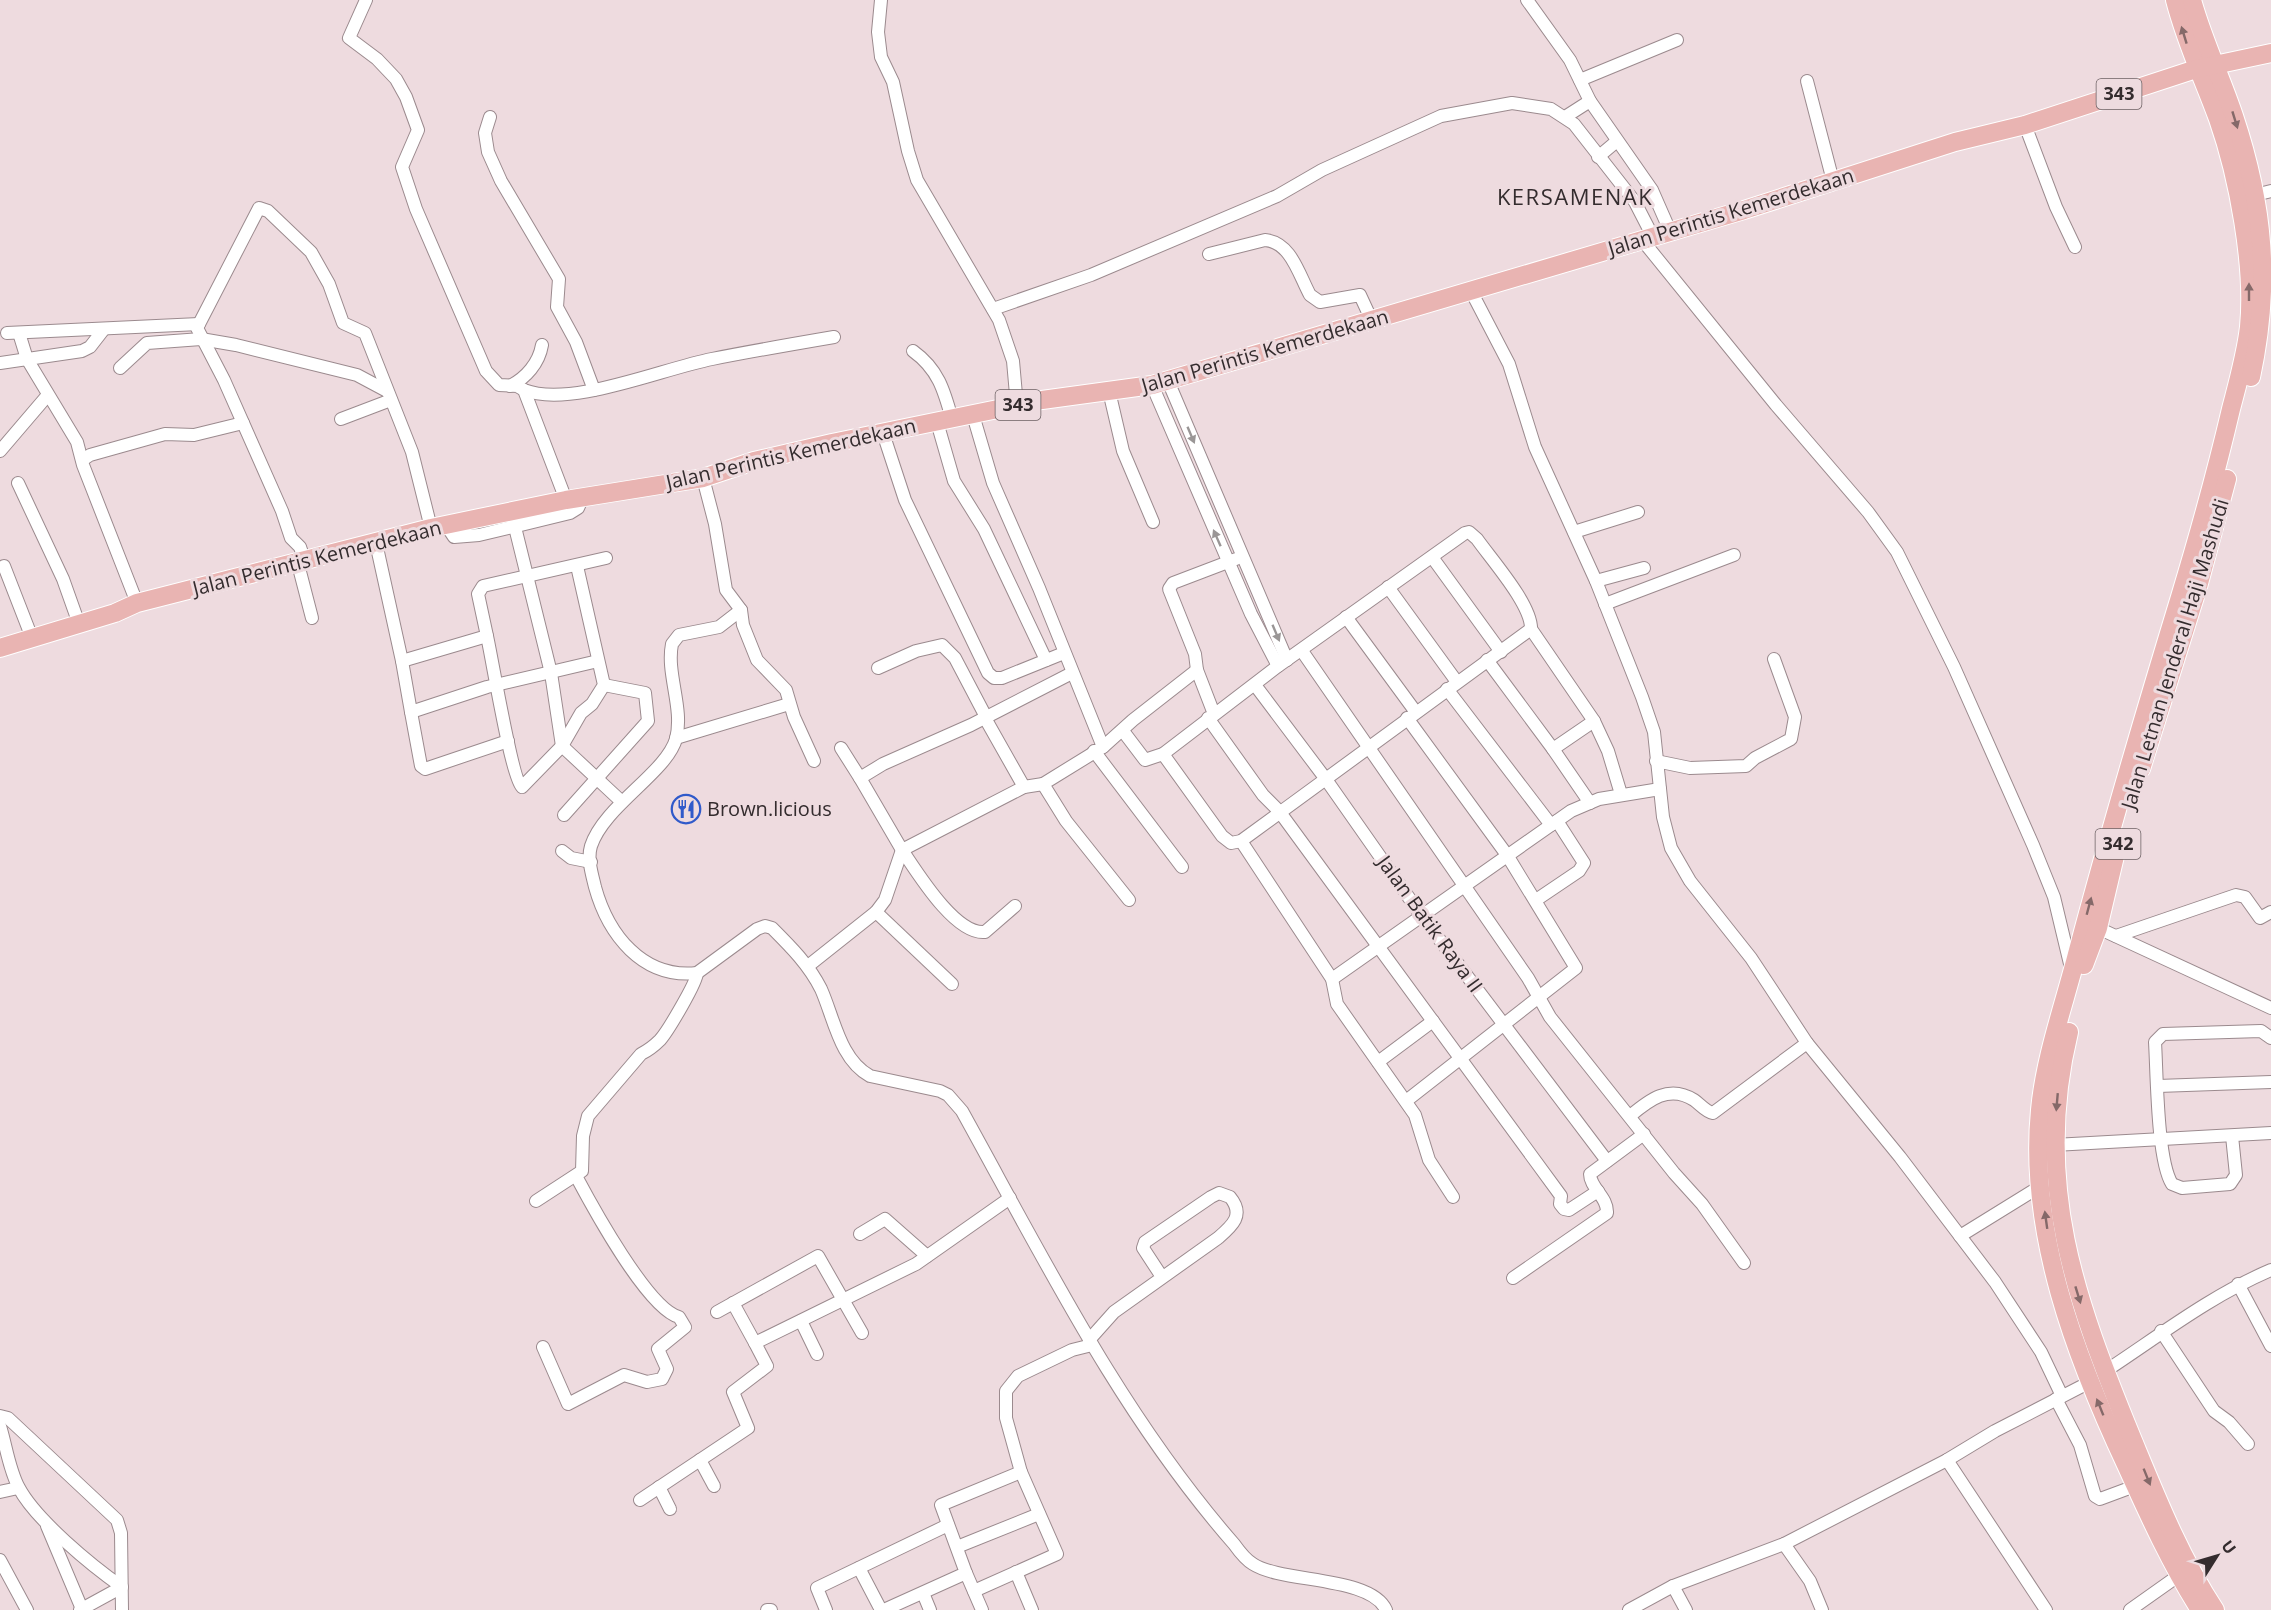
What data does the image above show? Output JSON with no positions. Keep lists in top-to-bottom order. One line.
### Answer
{"streets":{"main road":["343","Jalan Perintis Kemerdekaan","Jalan Letnan Jenderal Haji Mashudi","342"],"street":["Jalan Batik Raya II"]},"crossings":[["Jalan Perintis Kemerdekaan","Jalan Letnan Jenderal Haji Mashudi"]],"districts":["KERSAMENAK"],"places":{"restaurant":["Brown.licious"]},"north":"top right"}
